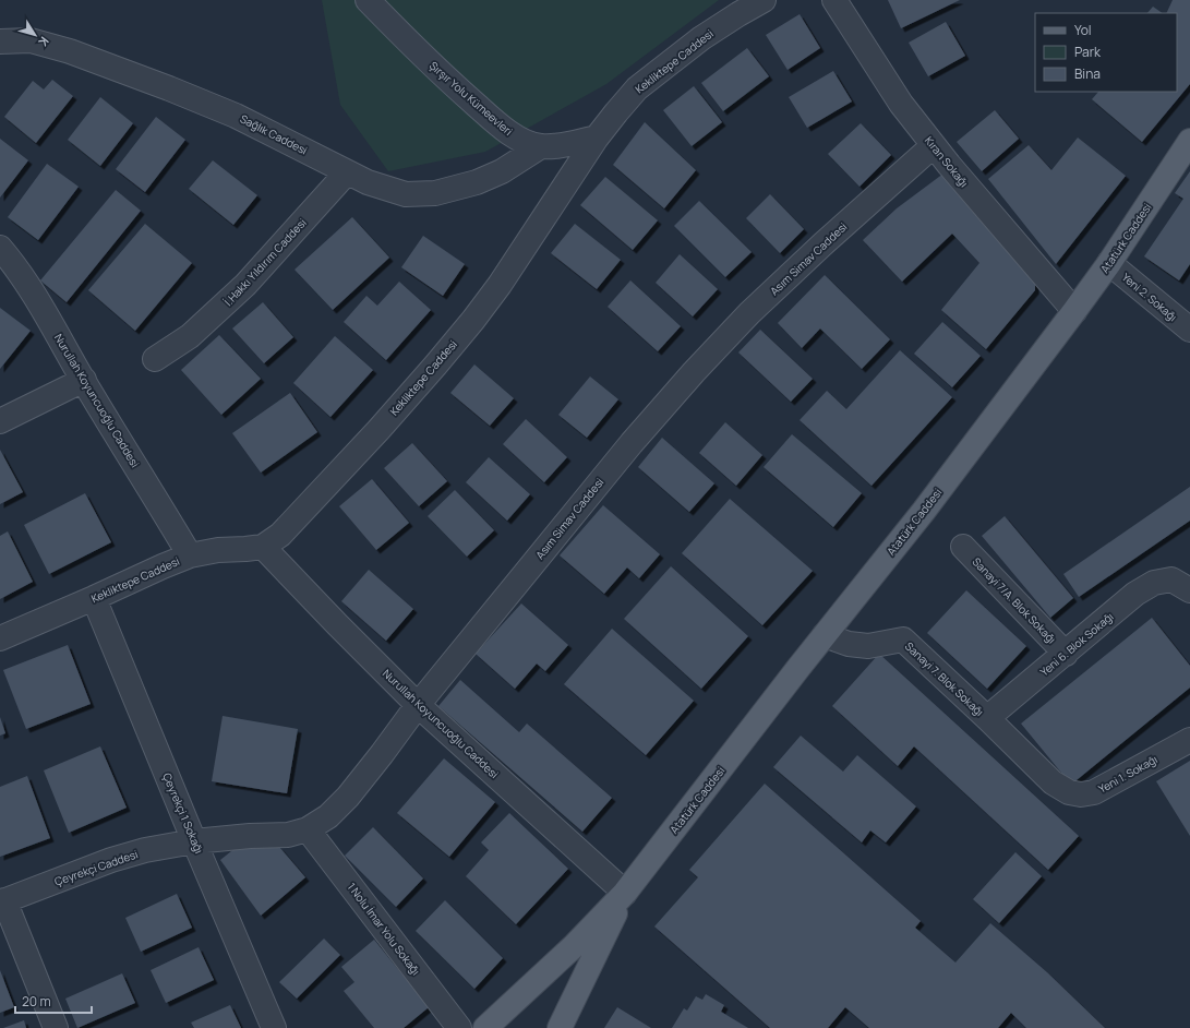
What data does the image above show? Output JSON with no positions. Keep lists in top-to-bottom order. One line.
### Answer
{"streets":{"main road":["Atatürk Caddesi"],"street":["Kekliktepe Caddesi","Şırşır Yolu Kümeevleri","Sağlık Caddesi","Kıran Sokağı","Asım Simav Caddesi","İ.Hakkı Yıldırım Caddesi","Yeni 2. Sokağı","Nurullah Koyuncuoğlu Caddesi","Sanayi 7/A. Blok Sokağı","Yeni 6. Blok Sokağı","Sanayi 7. Blok Sokağı","Yeni 1. Sokağı","Çeyrekçi 1 Sokağı","Çeyrekçi Caddesi","1 Nolu İmar Yolu Sokağı"]},"crossings":[["Kekliktepe Caddesi","Şırşır Yolu Kümeevleri"],["Kekliktepe Caddesi","Nurullah Koyuncuoğlu Caddesi"],["Kekliktepe Caddesi","Çeyrekçi 1 Sokağı"],["Şırşır Yolu Kümeevleri","Sağlık Caddesi"],["Sağlık Caddesi","İ.Hakkı Yıldırım Caddesi"],["Kıran Sokağı","Atatürk Caddesi"],["Kıran Sokağı","Asım Simav Caddesi"],["Atatürk Caddesi","Yeni 2. Sokağı"],["Atatürk Caddesi","Nurullah Koyuncuoğlu Caddesi"],["Atatürk Caddesi","Sanayi 7. Blok Sokağı"],["Asım Simav Caddesi","Nurullah Koyuncuoğlu Caddesi"],["Asım Simav Caddesi","Çeyrekçi 1 Sokağı"],["Asım Simav Caddesi","Çeyrekçi Caddesi"],["Asım Simav Caddesi","1 Nolu İmar Yolu Sokağı"],["Sanayi 7/A. Blok Sokağı","Yeni 6. Blok Sokağı"],["Yeni 6. Blok Sokağı","Sanayi 7. Blok Sokağı"],["Yeni 6. Blok Sokağı","Yeni 1. Sokağı"],["Sanayi 7. Blok Sokağı","Yeni 1. Sokağı"],["Çeyrekçi 1 Sokağı","Çeyrekçi Caddesi"]],"legend":["Yol","Park","Bina"],"scale_bar":"20 m","north":"bottom right"}
